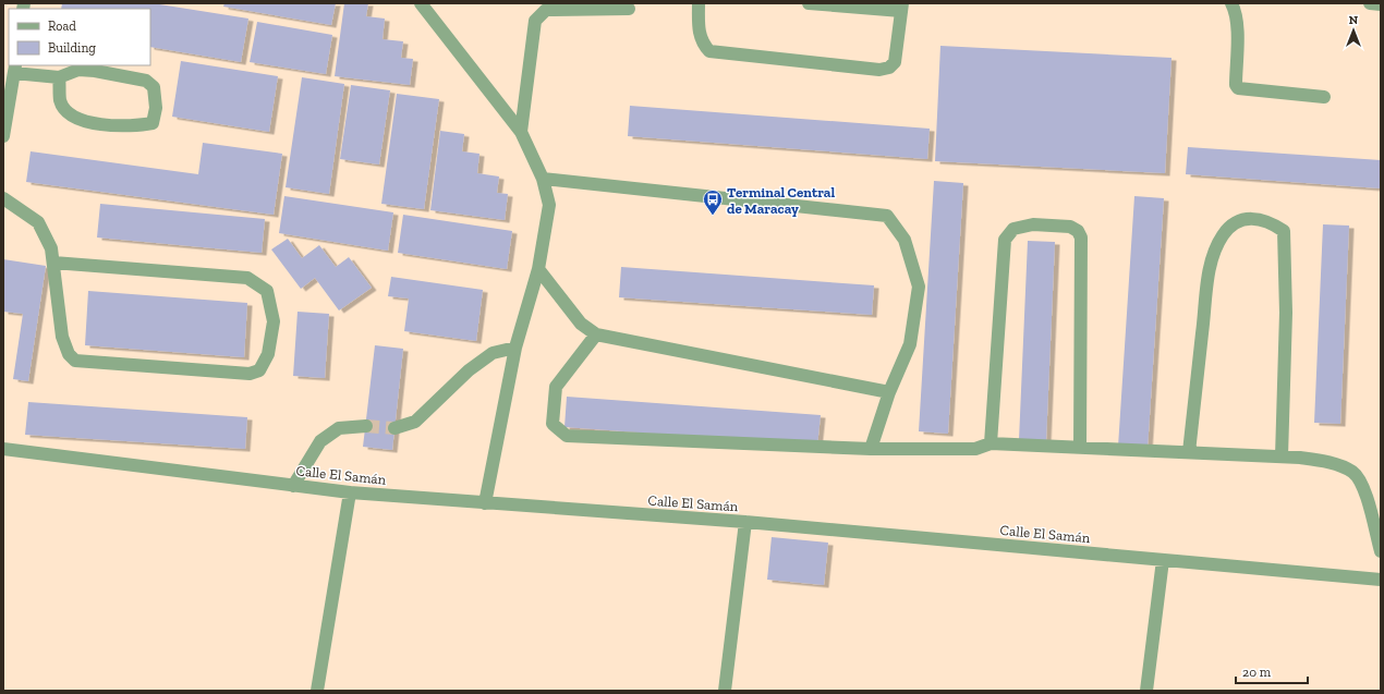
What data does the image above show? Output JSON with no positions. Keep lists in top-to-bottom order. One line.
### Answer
{"streets":{"street":["Calle El Samán"]},"places":{"bus stop":["Terminal Central de Maracay"]},"legend":["Road","Building"],"scale_bar":"20 m","north":"top"}
